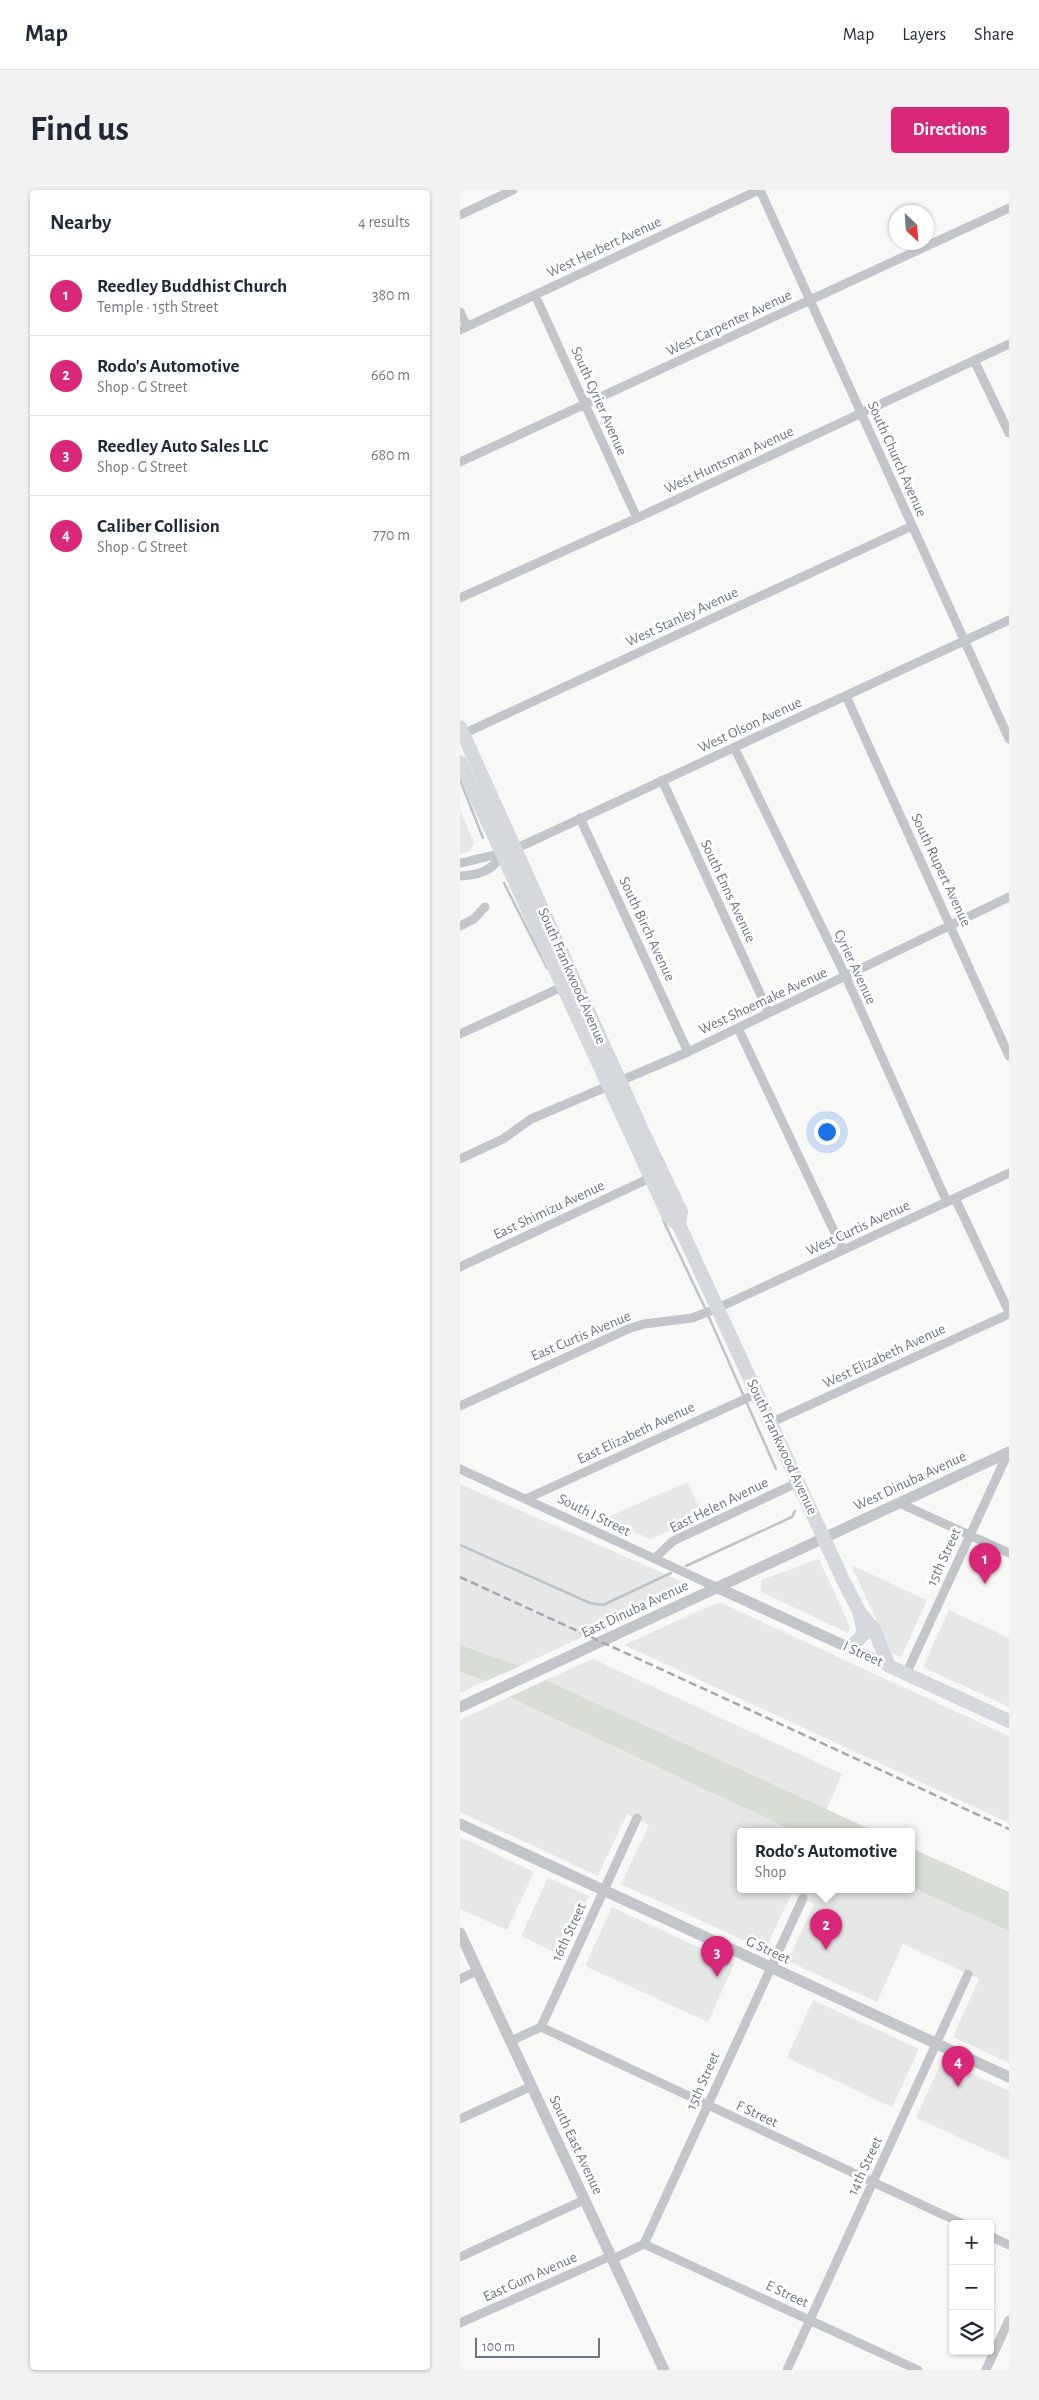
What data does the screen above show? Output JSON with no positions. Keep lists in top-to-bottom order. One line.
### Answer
{"streets":{"main road":["South Frankwood Avenue","I Street"],"street":["West Herbert Avenue","West Carpenter Avenue","South Cyrier Avenue","South Church Avenue","West Huntsman Avenue","West Stanley Avenue","West Olson Avenue","South Rupert Avenue","South Enns Avenue","South Birch Avenue","Cyrier Avenue","West Shoemake Avenue","East Shimizu Avenue","West Curtis Avenue","East Curtis Avenue","West Elizabeth Avenue","East Elizabeth Avenue","West Dinuba Avenue","East Helen Avenue","South I Street","15th Street","East Dinuba Avenue","16th Street","G Street","F Street","South East Avenue","14th Street","East Gum Avenue","E Street"]},"crossings":[["West Herbert Avenue","South Cyrier Avenue"],["West Herbert Avenue","South Church Avenue"],["West Carpenter Avenue","South Cyrier Avenue"],["West Carpenter Avenue","South Church Avenue"],["South Cyrier Avenue","West Huntsman Avenue"],["South Church Avenue","West Huntsman Avenue"],["South Church Avenue","West Stanley Avenue"],["South Church Avenue","West Olson Avenue"],["West Stanley Avenue","South Frankwood Avenue"],["West Olson Avenue","South Rupert Avenue"],["West Olson Avenue","South Enns Avenue"],["West Olson Avenue","South Birch Avenue"],["West Olson Avenue","Cyrier Avenue"],["West Olson Avenue","South Frankwood Avenue"],["South Rupert Avenue","West Shoemake Avenue"],["South Enns Avenue","West Shoemake Avenue"],["South Birch Avenue","West Shoemake Avenue"],["Cyrier Avenue","West Shoemake Avenue"],["Cyrier Avenue","West Curtis Avenue"],["Cyrier Avenue","West Elizabeth Avenue"],["South Frankwood Avenue","West Shoemake Avenue"],["South Frankwood Avenue","East Shimizu Avenue"],["South Frankwood Avenue","West Curtis Avenue"],["South Frankwood Avenue","East Curtis Avenue"],["South Frankwood Avenue","West Elizabeth Avenue"],["South Frankwood Avenue","East Elizabeth Avenue"],["South Frankwood Avenue","West Dinuba Avenue"],["South Frankwood Avenue","East Helen Avenue"],["South Frankwood Avenue","East Dinuba Avenue"],["South Frankwood Avenue","I Street"],["West Curtis Avenue","East Curtis Avenue"],["East Elizabeth Avenue","South I Street"],["West Dinuba Avenue","15th Street"],["West Dinuba Avenue","East Dinuba Avenue"],["East Helen Avenue","South I Street"],["South I Street","East Dinuba Avenue"],["South I Street","I Street"],["15th Street","I Street"],["15th Street","G Street"],["15th Street","F Street"],["15th Street","E Street"],["East Dinuba Avenue","I Street"],["16th Street","G Street"],["16th Street","F Street"],["G Street","14th Street"],["F Street","14th Street"],["South East Avenue","East Gum Avenue"],["14th Street","E Street"]],"scale_bar":"100 m","north":"bottom right","page":{"header":"Map","nav":["Map","Layers","Share"],"buttons":"Directions","title":"Find us","heading":["Nearby","4 results"],"list":[{"mark":"1","name":"Reedley Buddhist Church","note":"Temple · 15th Street","value":"380 m"},{"mark":"2","name":"Rodo's Automotive","note":"Shop · G Street","value":"660 m"},{"mark":"3","name":"Reedley Auto Sales LLC","note":"Shop · G Street","value":"680 m"},{"mark":"4","name":"Caliber Collision","note":"Shop · G Street","value":"770 m"}],"pins":["1","2","3","4"],"popup":["Rodo's Automotive","Shop"],"map_buttons":["+","−"],"scale":"100 m"}}
